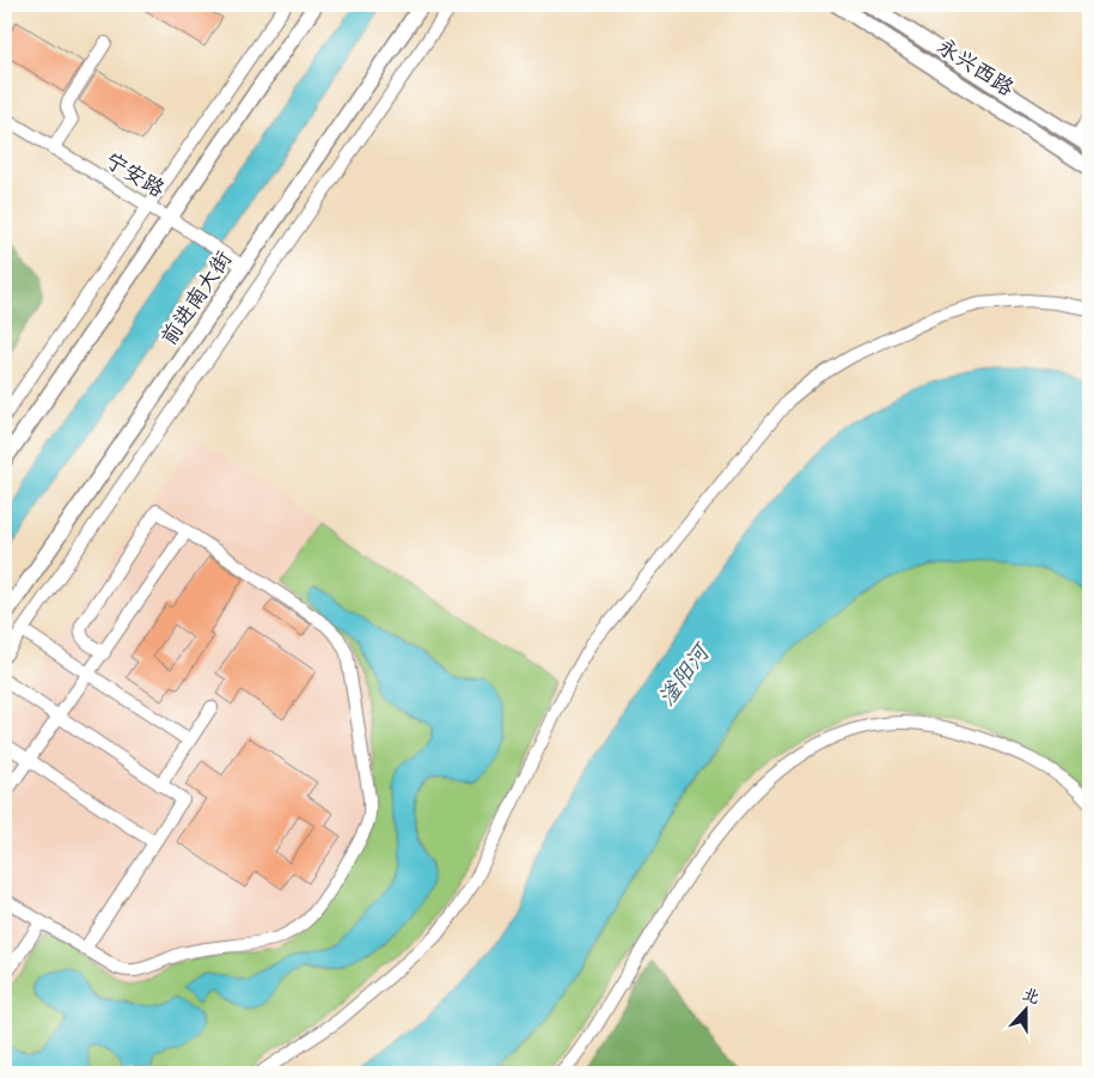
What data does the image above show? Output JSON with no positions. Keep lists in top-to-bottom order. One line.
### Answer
{"streets":{"main road":["永兴西路","前进南大街"],"street":["宁安路"]},"crossings":[["宁安路","前进南大街"]],"water":["滏阳河"],"north":"top"}
